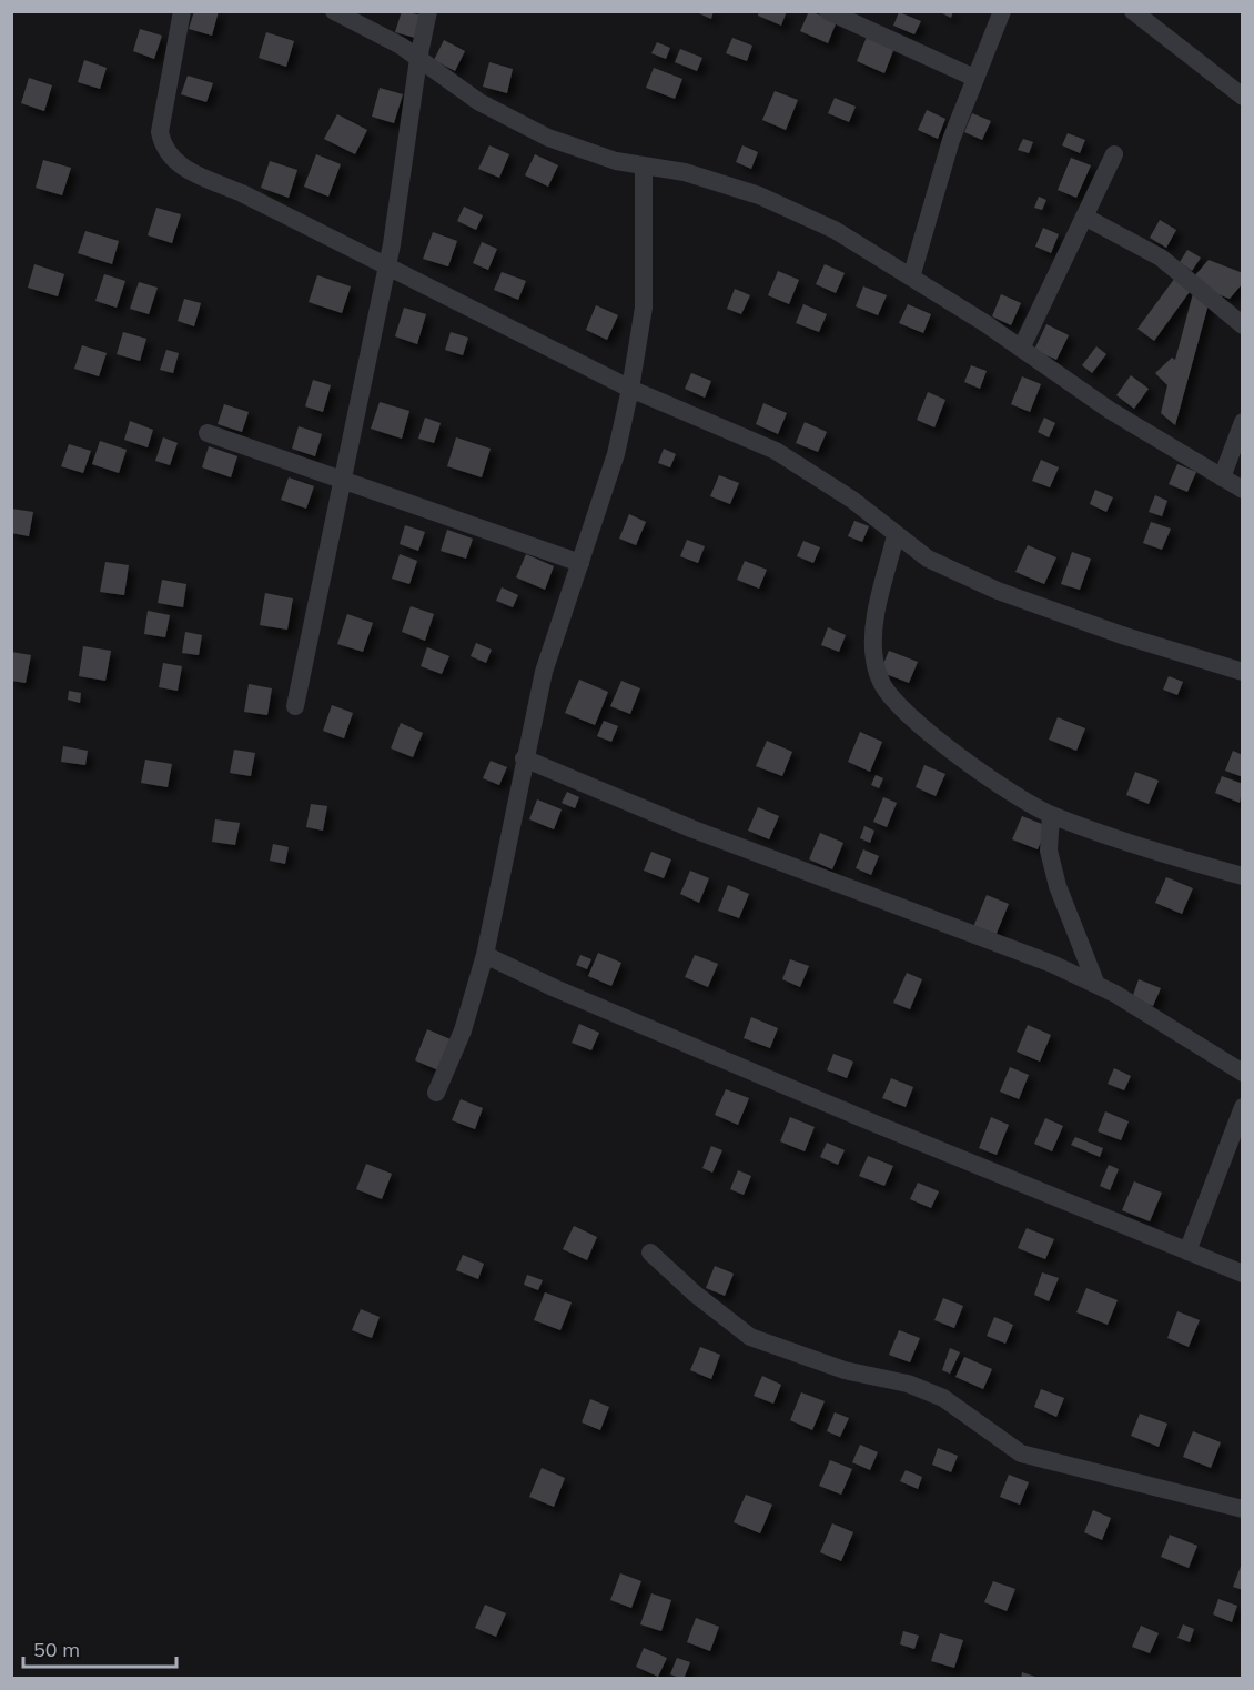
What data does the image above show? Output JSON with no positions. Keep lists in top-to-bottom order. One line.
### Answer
{"scale_bar":"50 m"}
